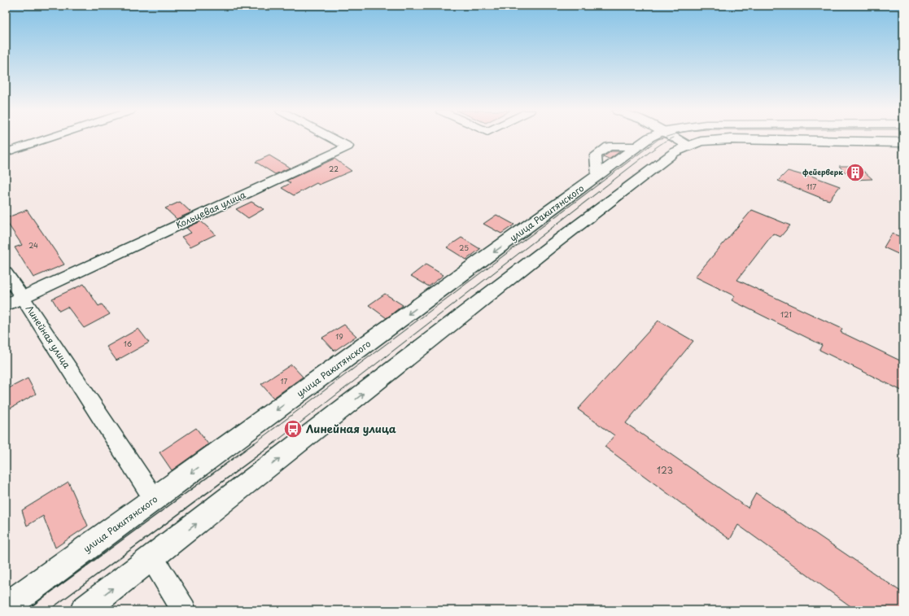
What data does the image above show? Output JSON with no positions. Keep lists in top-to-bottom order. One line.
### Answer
{"streets":{"main road":["улица Ракитянского"],"street":["Кольцевая улица","Линейная улица"]},"crossings":[["Кольцевая улица","Линейная улица"],["улица Ракитянского","Линейная улица"]],"places":{"building":["фейерверк"],"bus stop":["Линейная улица"]},"house_numbers":["22","117","24","25","121","19","16","17","123"]}
